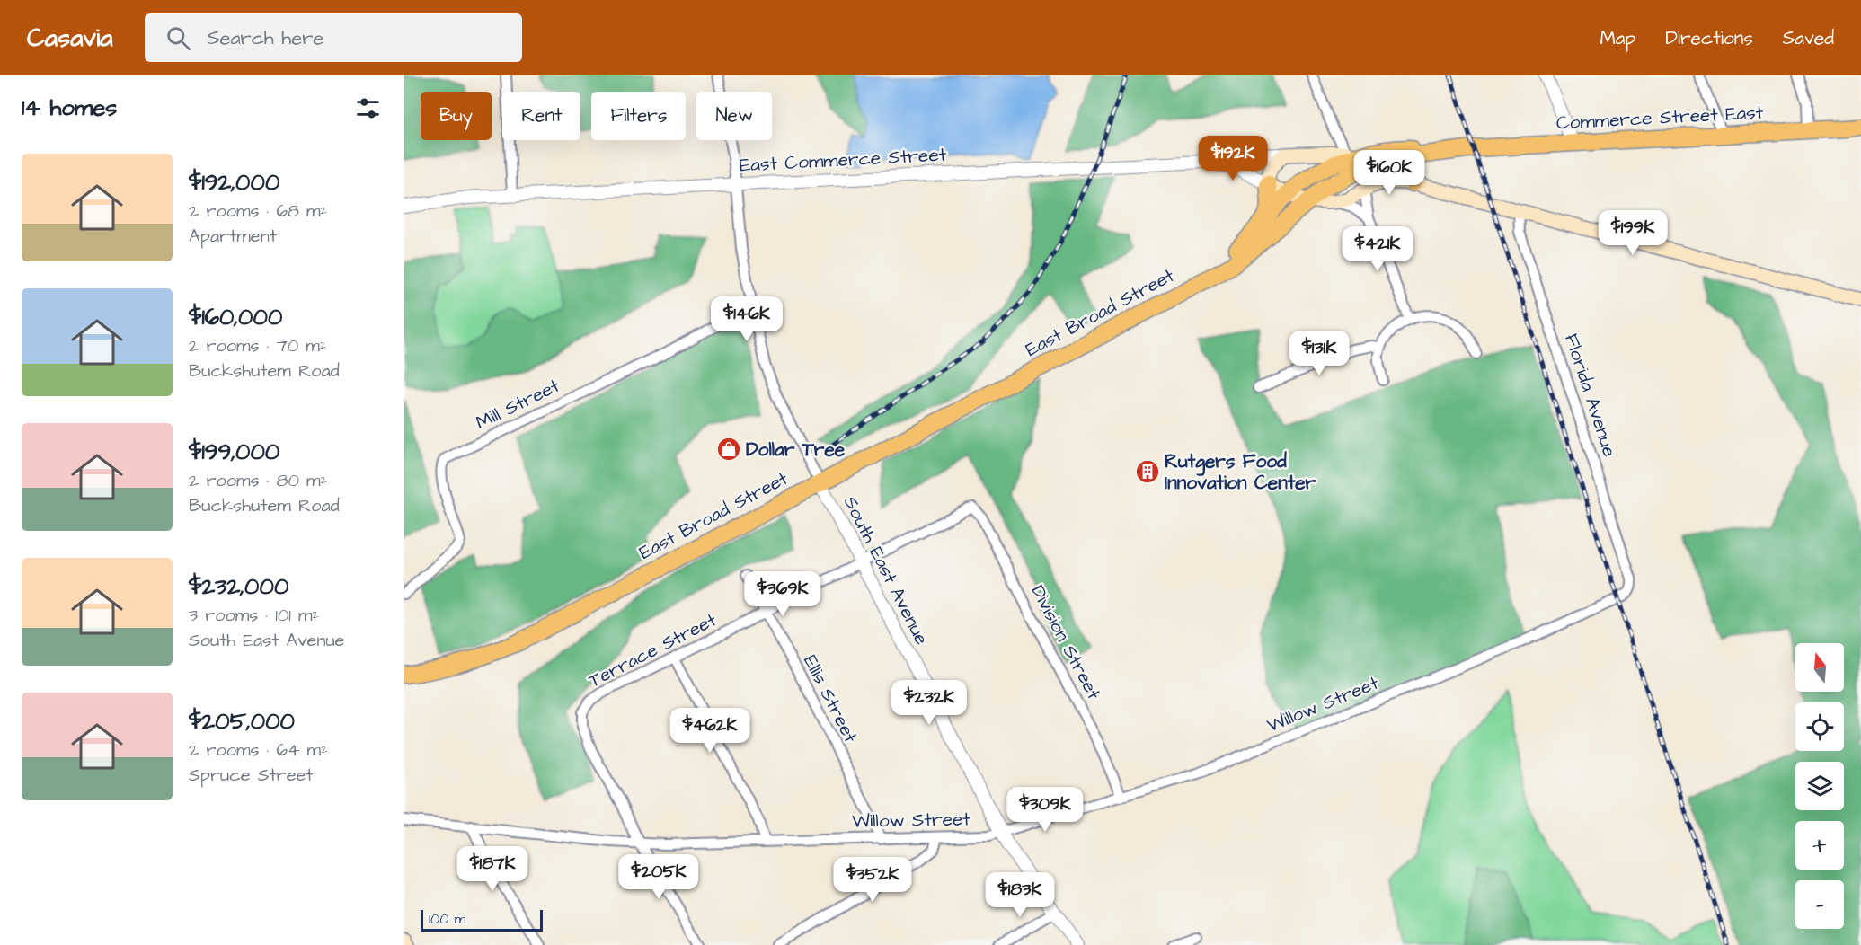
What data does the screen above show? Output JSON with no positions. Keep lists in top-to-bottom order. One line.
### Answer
{"streets":{"highway":["Commerce Street East","East Broad Street"],"street":["East Commerce Street","Florida Avenue","Mill Street","South East Avenue","Division Street","Terrace Street","Ellis Street","Willow Street"]},"crossings":[["Commerce Street East","East Commerce Street"],["Commerce Street East","East Broad Street"],["East Commerce Street","South East Avenue"],["East Broad Street","South East Avenue"],["Florida Avenue","Willow Street"],["Mill Street","South East Avenue"],["South East Avenue","Terrace Street"],["South East Avenue","Willow Street"],["Division Street","Terrace Street"],["Division Street","Willow Street"],["Terrace Street","Ellis Street"],["Terrace Street","Willow Street"],["Ellis Street","Willow Street"]],"places":{"shop":["Dollar Tree"],"building":["Rutgers Food Innovation Center"]},"scale_bar":"100 m","north":"top","page":{"header":"Casavia","search":"Search here","nav":["Map","Directions","Saved"],"heading":"14 homes","chip":["Buy","Rent","Filters","New"],"price":["$192K","$160K","$199K","$421K","$146K","$131K","$369K","$232K","$462K","$309K","$187K","$205K","$352K","$183K"],"list":[{"name":"$192,000","note":"2 rooms · 68 m² · Apartment"},{"name":"$160,000","note":"2 rooms · 70 m² · Buckshutem Road"},{"name":"$199,000","note":"2 rooms · 80 m² · Buckshutem Road"},{"name":"$232,000","note":"3 rooms · 101 m² · South East Avenue"},{"name":"$205,000","note":"2 rooms · 64 m² · Spruce Street"}],"map_buttons":["+","−"],"scale":"100 m"}}
